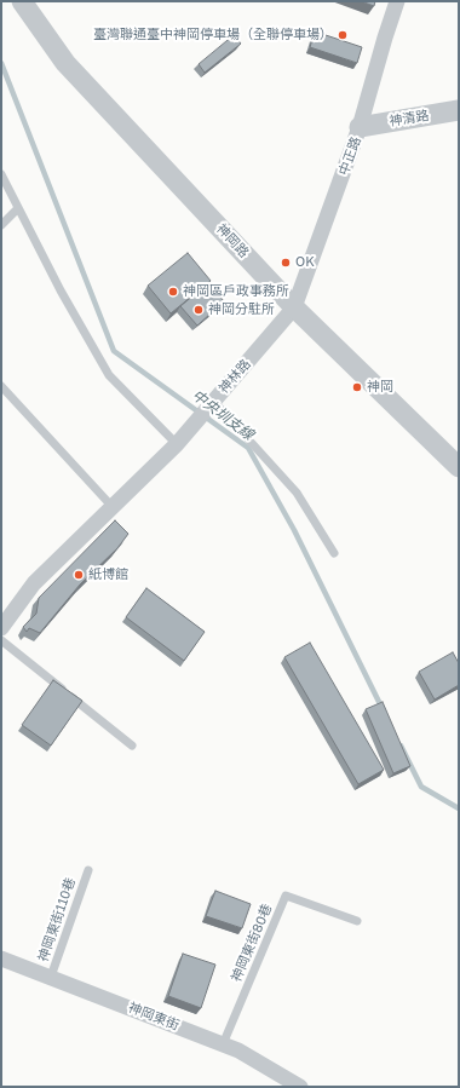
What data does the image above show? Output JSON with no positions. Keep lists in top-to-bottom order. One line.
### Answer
{"streets":{"street":["神清路","中正路","神岡路","神林路","神岡東街"],"lane":["神岡東街110巷","神岡東街80巷"]},"crossings":[["神清路","中正路"],["中正路","神岡路"],["中正路","神林路"],["神岡路","神林路"],["神岡東街110巷","神岡東街"],["神岡東街80巷","神岡東街"]],"water":["中央圳支線"],"places":["臺灣聯通臺中神岡停車場（全聯停車場）","OK","神岡區戶政事務所","神岡分駐所","神岡","紙博館"]}
